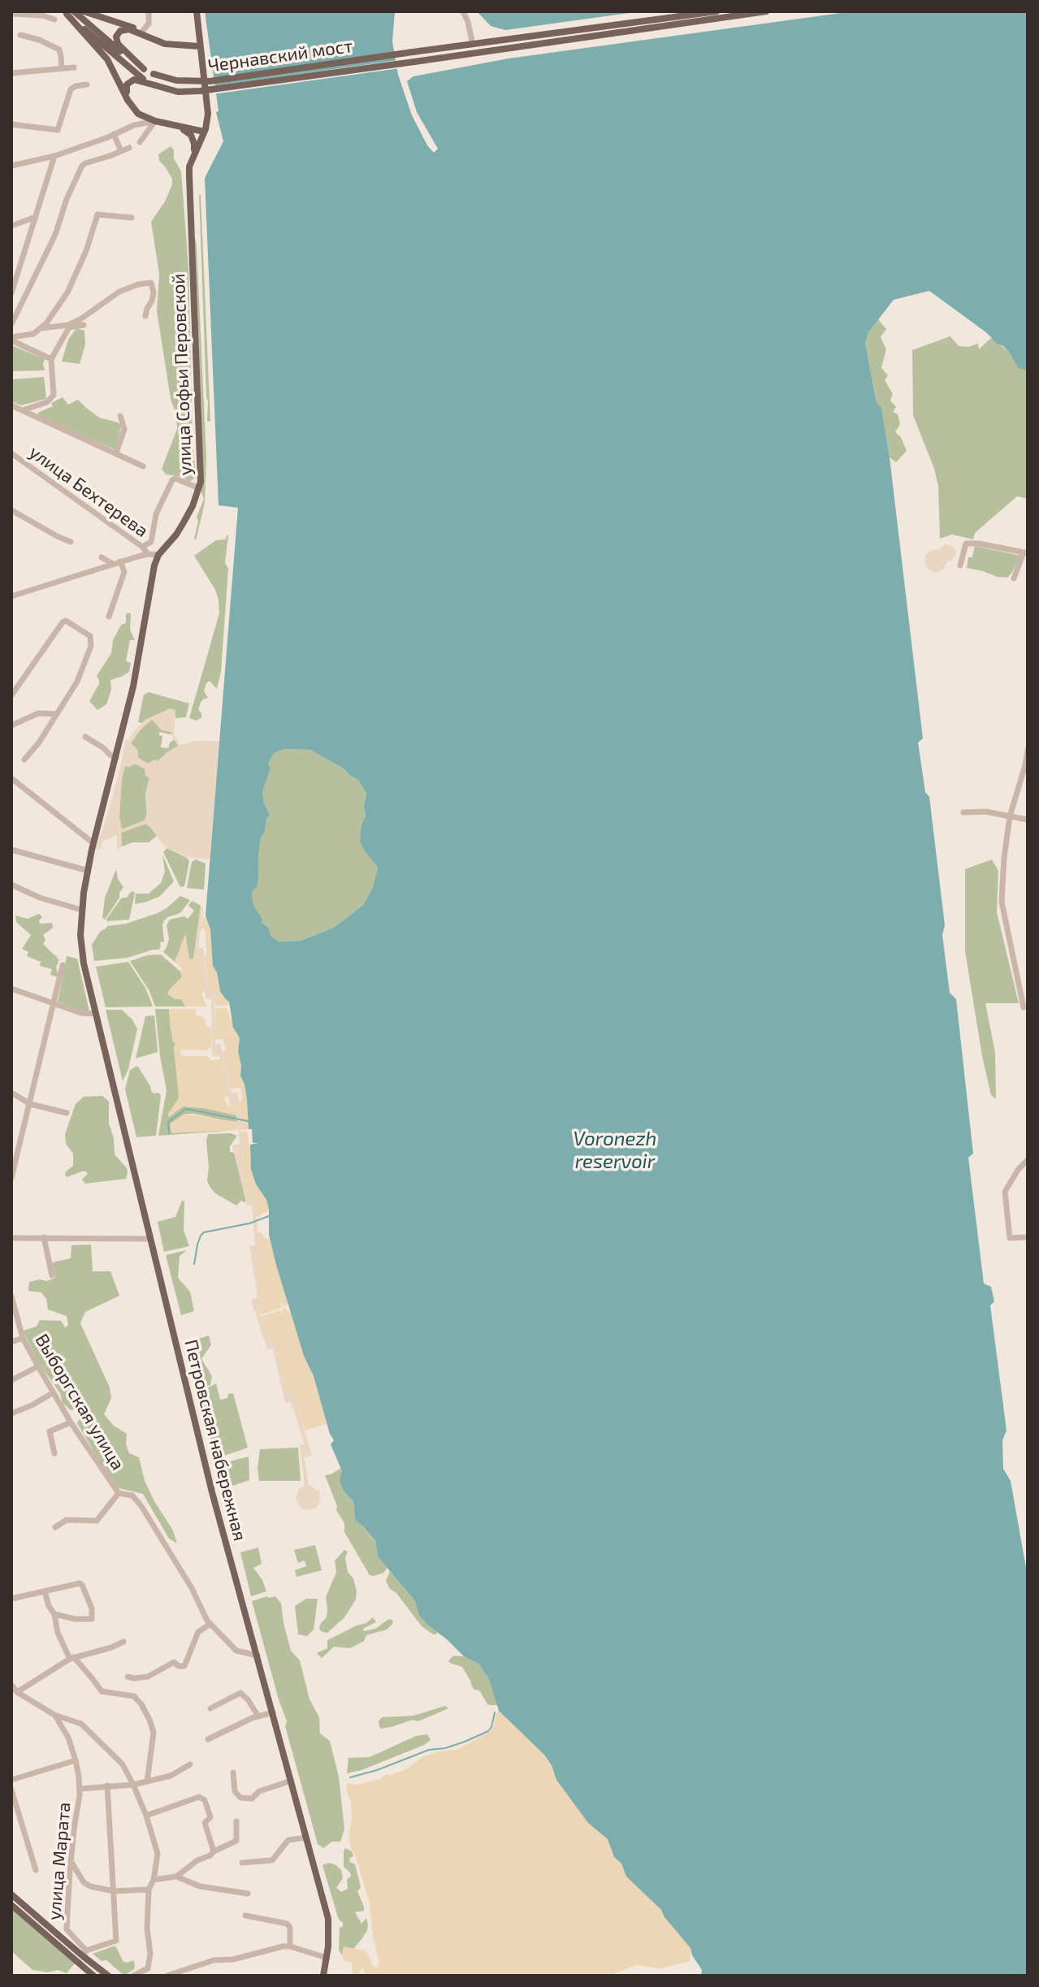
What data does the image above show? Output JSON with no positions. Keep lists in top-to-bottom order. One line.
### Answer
{"streets":{"main road":["Чернавский мост","улица Софьи Перовской","Петровская набережная"],"street":["улица Бехтерева","Выборгская улица","улица Марата"]},"crossings":[["улица Софьи Перовской","Петровская набережная"],["Выборгская улица","Петровская набережная"]],"water":["Voronezh reservoir"]}
